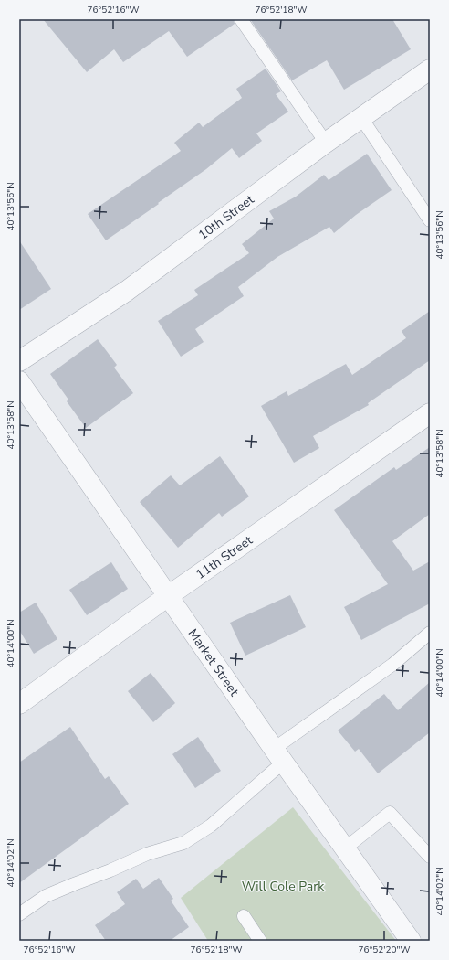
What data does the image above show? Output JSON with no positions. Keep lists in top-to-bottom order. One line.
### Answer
{"streets":{"street":["10th Street","11th Street","Market Street"]},"crossings":[["11th Street","Market Street"]],"parks":["Will Cole Park"],"coordinates":["76°52'16\"W","76°52'18\"W","40°13'56\"N","40°13'58\"N","40°14'00\"N","40°14'02\"N","76°52'20\"W"]}
